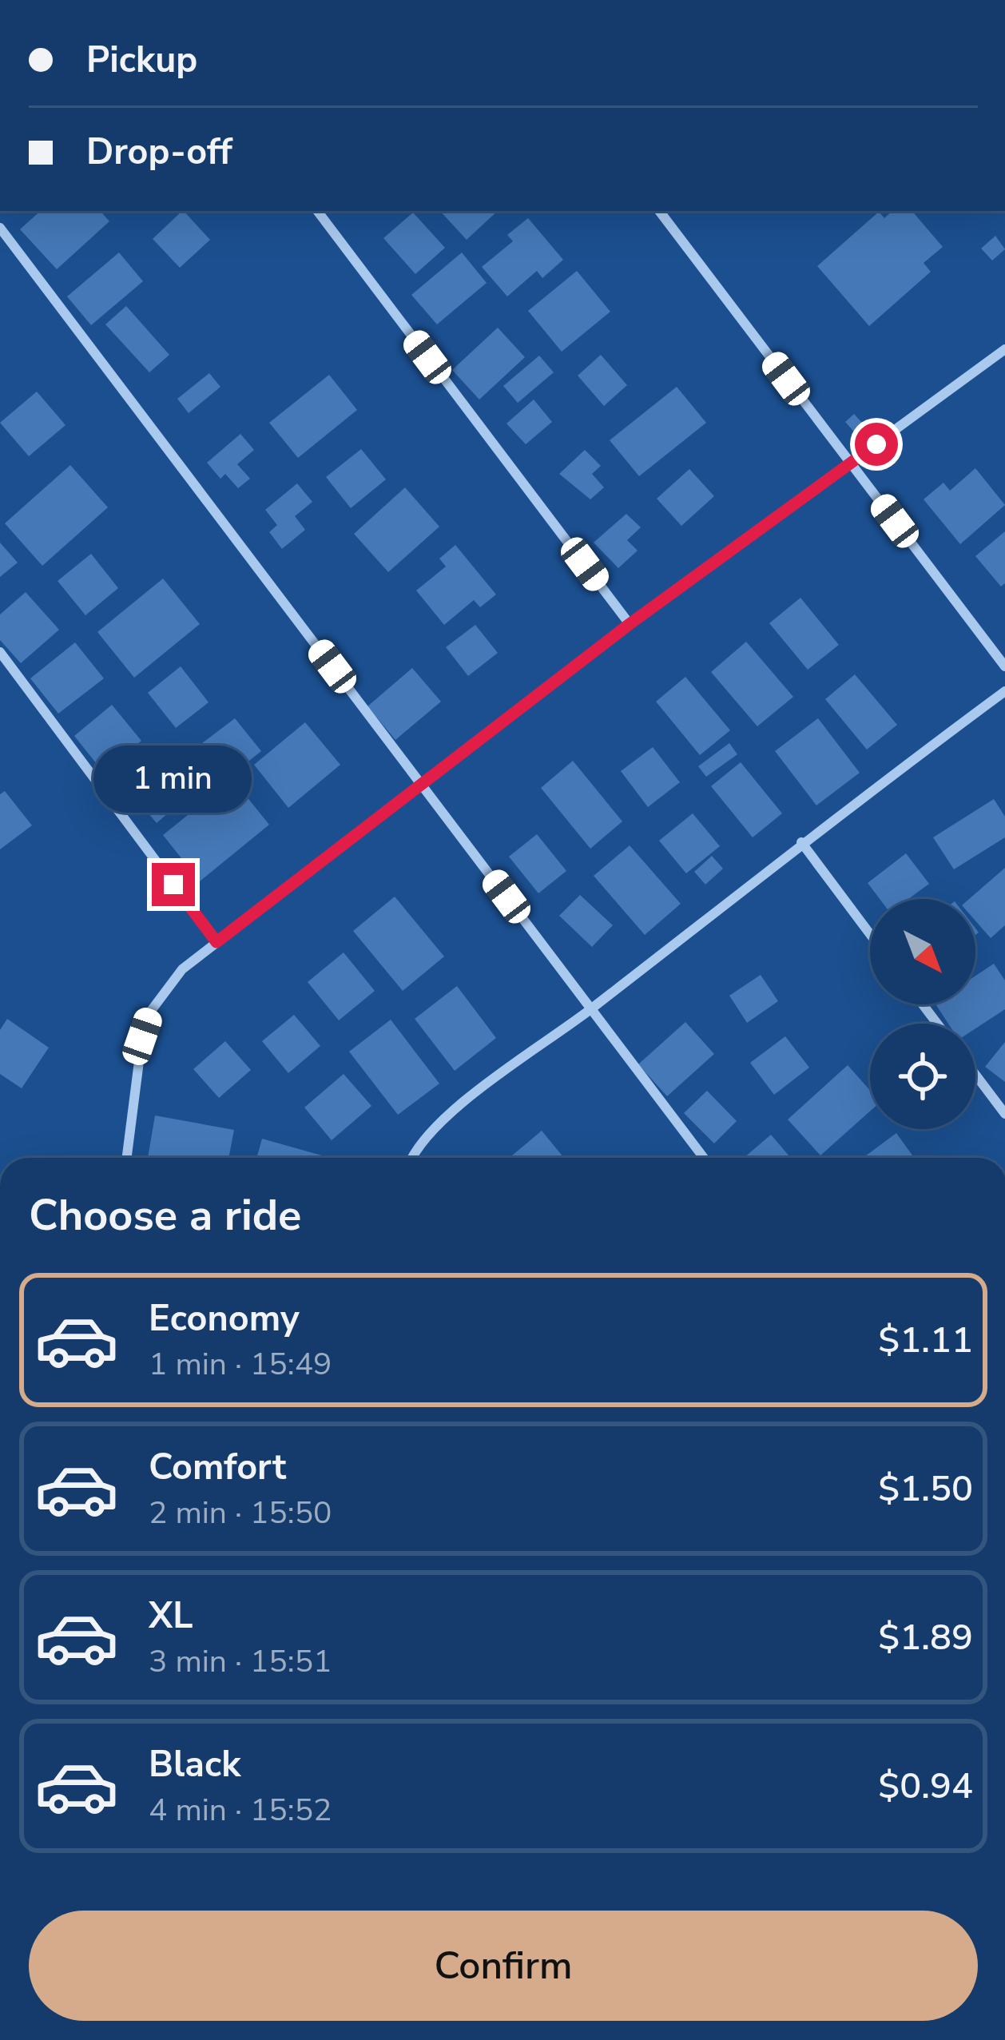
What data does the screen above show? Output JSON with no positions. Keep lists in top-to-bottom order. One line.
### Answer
{"north":"bottom right","page":{"banner":["Pickup","Drop-off"],"bubble":"1 min","heading":"Choose a ride","list":[{"name":"Economy","note":"1 min · 15:49","value":"$1.11"},{"name":"Comfort","note":"2 min · 15:50","value":"$1.50"},{"name":"XL","note":"3 min · 15:51","value":"$1.89"},{"name":"Black","note":"4 min · 15:52","value":"$0.94"}],"buttons":"Confirm"}}
